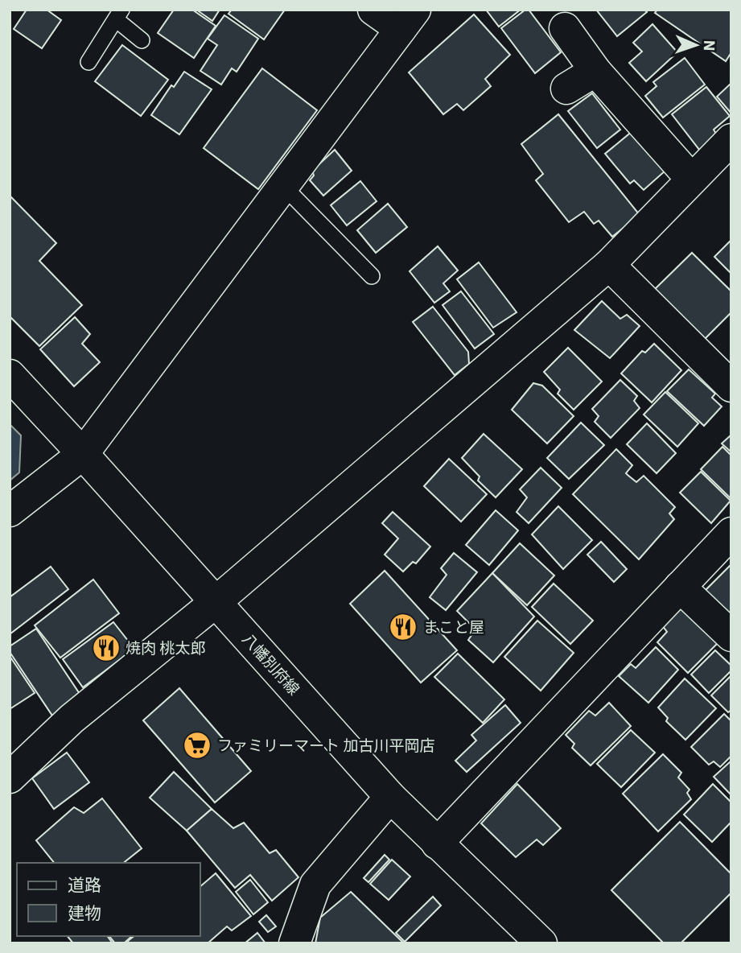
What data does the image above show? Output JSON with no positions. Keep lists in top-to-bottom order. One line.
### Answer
{"streets":{"street":["八幡別府線"]},"places":{"restaurant":["まこと屋","焼肉 桃太郎"],"supermarket":["ファミリーマート 加古川平岡店"]},"legend":["道路","建物"],"north":"right"}
